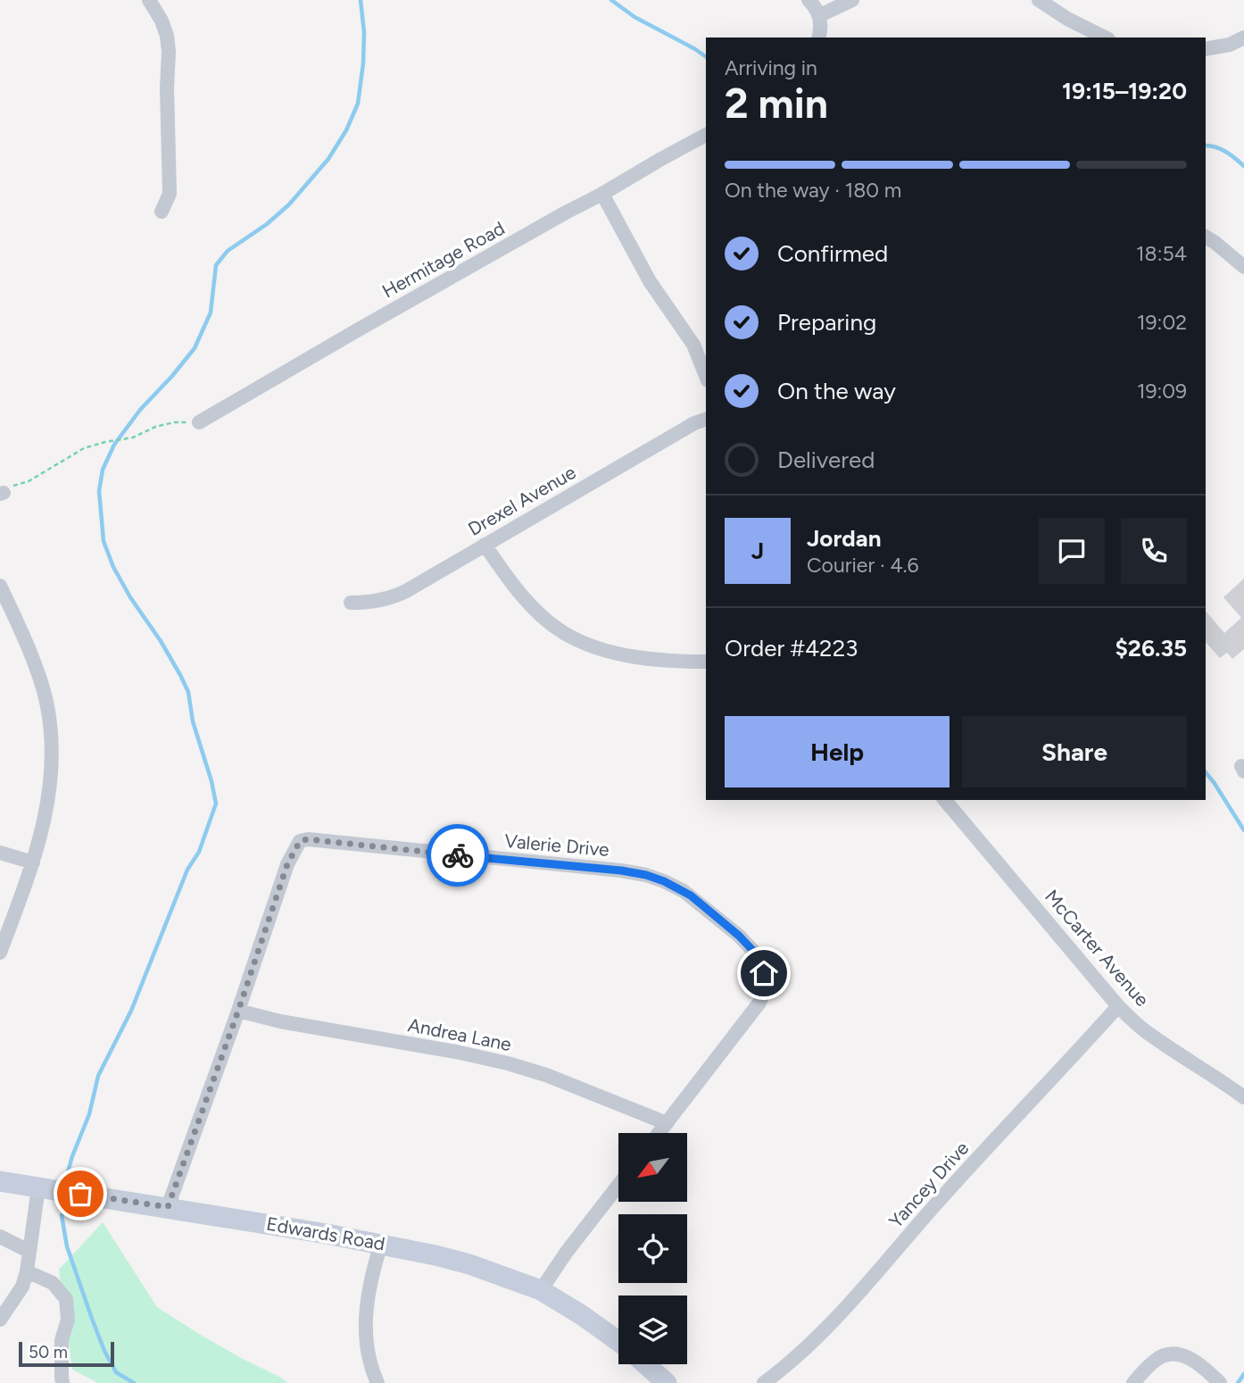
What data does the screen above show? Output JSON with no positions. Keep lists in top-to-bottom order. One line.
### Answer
{"streets":{"street":["Hermitage Road","Drexel Avenue","Valerie Drive","McCarter Avenue","Andrea Lane","Yancey Drive","Edwards Road"]},"crossings":[["Valerie Drive","Andrea Lane"],["Valerie Drive","Edwards Road"],["McCarter Avenue","Yancey Drive"]],"scale_bar":"50 m","north":"bottom left","page":{"heading":["2 min","Arriving in","19:15–19:20"],"panel":["Jordan","Courier · 4.6","Order #4223","$26.35"],"bar":"On the way · 180 m","list":[["Confirmed","18:54"],["Preparing","19:02"],["On the way","19:09"],"Delivered"],"round":"J","buttons":["Help","Share"],"scale":"50 m"}}
